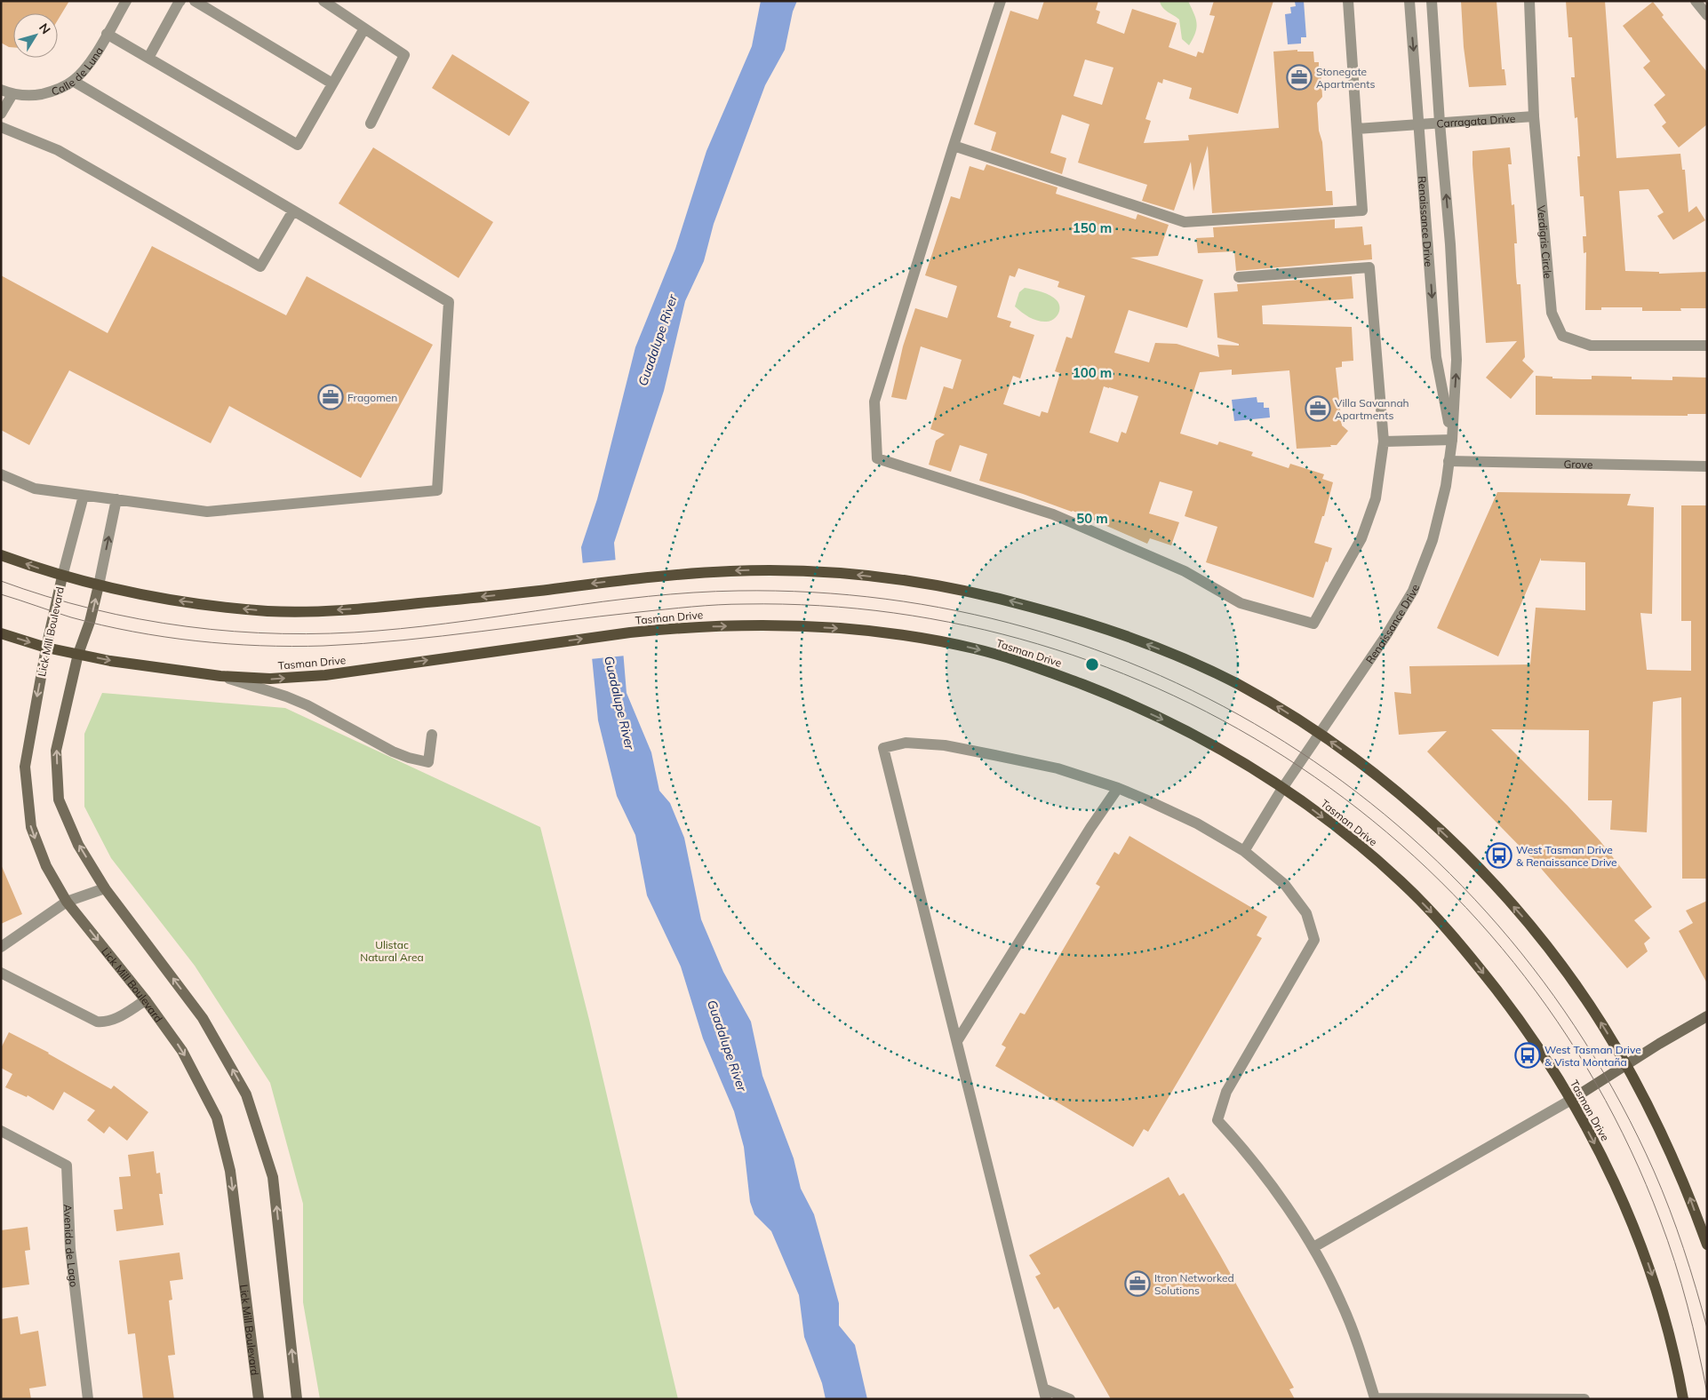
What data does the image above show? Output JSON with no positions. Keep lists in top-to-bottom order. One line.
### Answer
{"streets":{"main road":["Tasman Drive","Lick Mill Boulevard"],"street":["Calle de Luna","Carragata Drive","Renaissance Drive","Verdigris Circle","Grove","Avenida de Lago"]},"crossings":[["Carragata Drive","Renaissance Drive"],["Carragata Drive","Verdigris Circle"],["Renaissance Drive","Grove"],["Renaissance Drive","Tasman Drive"],["Tasman Drive","Lick Mill Boulevard"]],"water":["Guadalupe River"],"parks":["Ulistac Natural Area"],"places":{"office":["Stonegate Apartments","Fragomen","Villa Savannah Apartments","Itron Networked Solutions"],"bus stop":["West Tasman Drive & Renaissance Drive","West Tasman Drive & Vista Montaña"]},"north":"top right","rings":["150 m","100 m","50 m"]}
